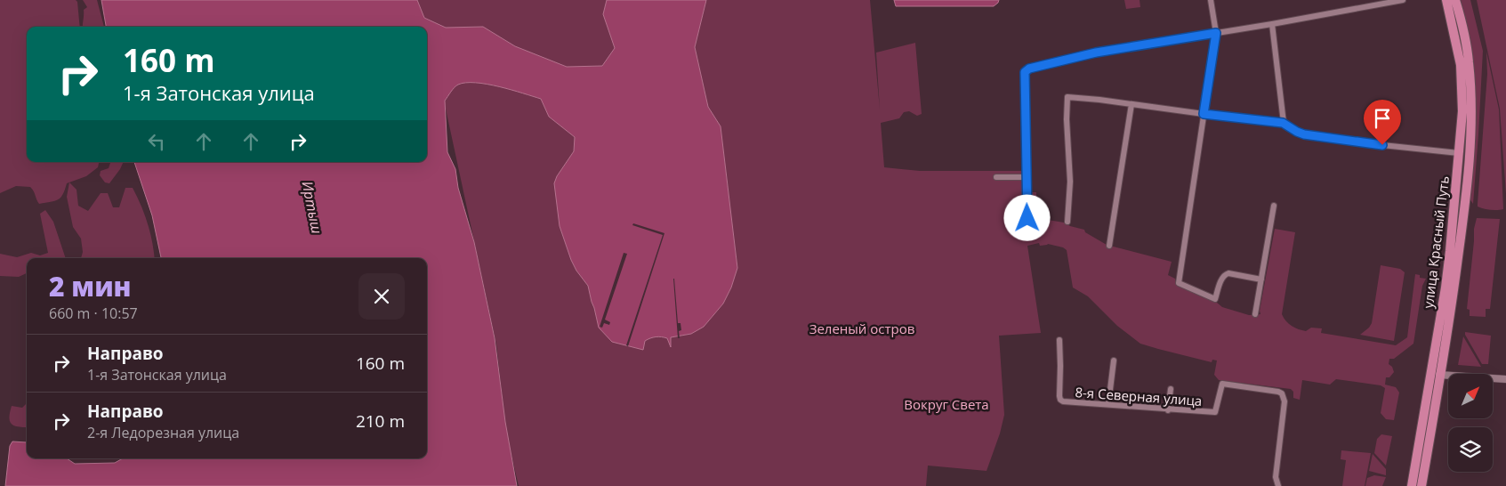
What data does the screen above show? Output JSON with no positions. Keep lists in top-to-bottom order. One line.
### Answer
{"streets":{"main road":["улица Красный Путь"],"street":["8-я Северная улица"]},"water":["Иртыш"],"parks":["Зеленый остров","Вокруг Света"],"north":"top right","page":{"turn":["160 m","1-я Затонская улица"],"heading":["2 мин","660 m · 10:57"],"list":[{"name":"Направо","note":"1-я Затонская улица","value":"160 m"},{"name":"Направо","note":"2-я Ледорезная улица","value":"210 m"}]}}
